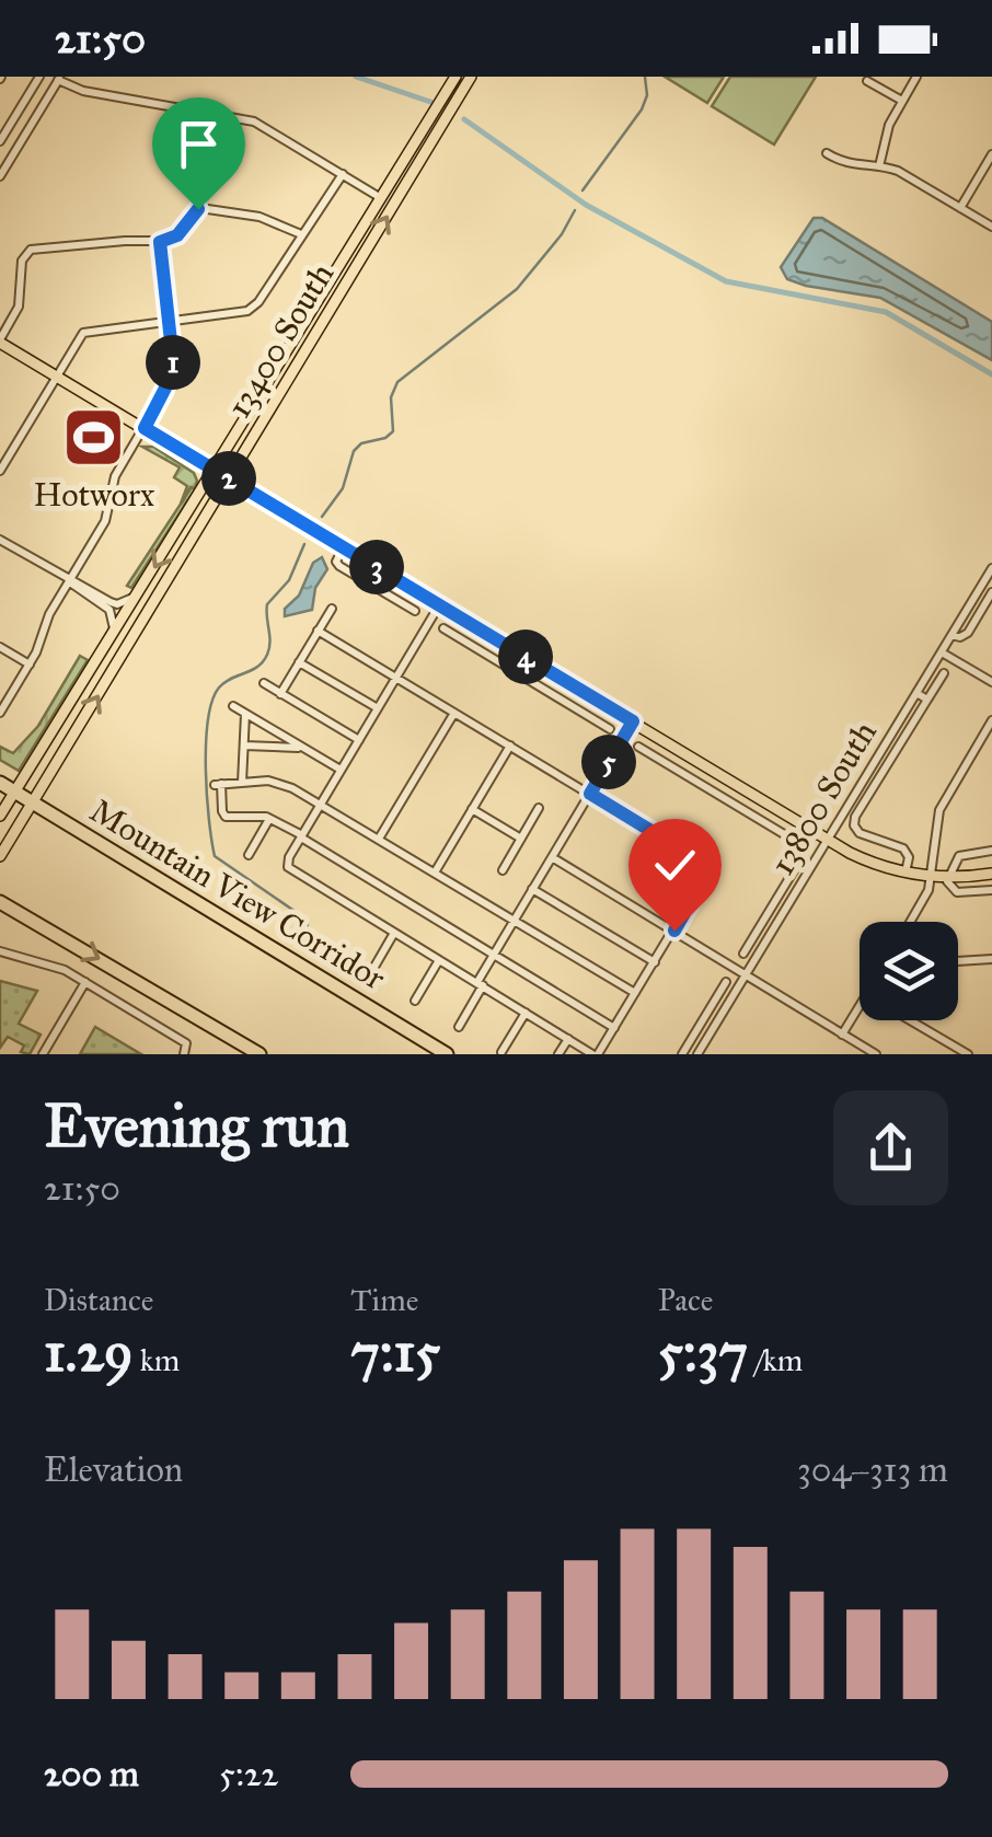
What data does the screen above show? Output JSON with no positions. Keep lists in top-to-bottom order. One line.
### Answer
{"streets":{"highway":["Mountain View Corridor"],"main road":["13400 South"],"street":["13800 South"]},"crossings":[["13400 South","Mountain View Corridor"]],"places":{"sports":["Hotworx"]},"page":{"status":"21:50","pins":["1","2","3","4","5"],"heading":["Evening run","21:50"],"stats":[["Distance","1.29 km"],["Time","7:15"],["Pace","5:37 /km"]],"chart":["Elevation","304–313 m"],"list":[{"name":"200 m","note":"5:22"}]}}
